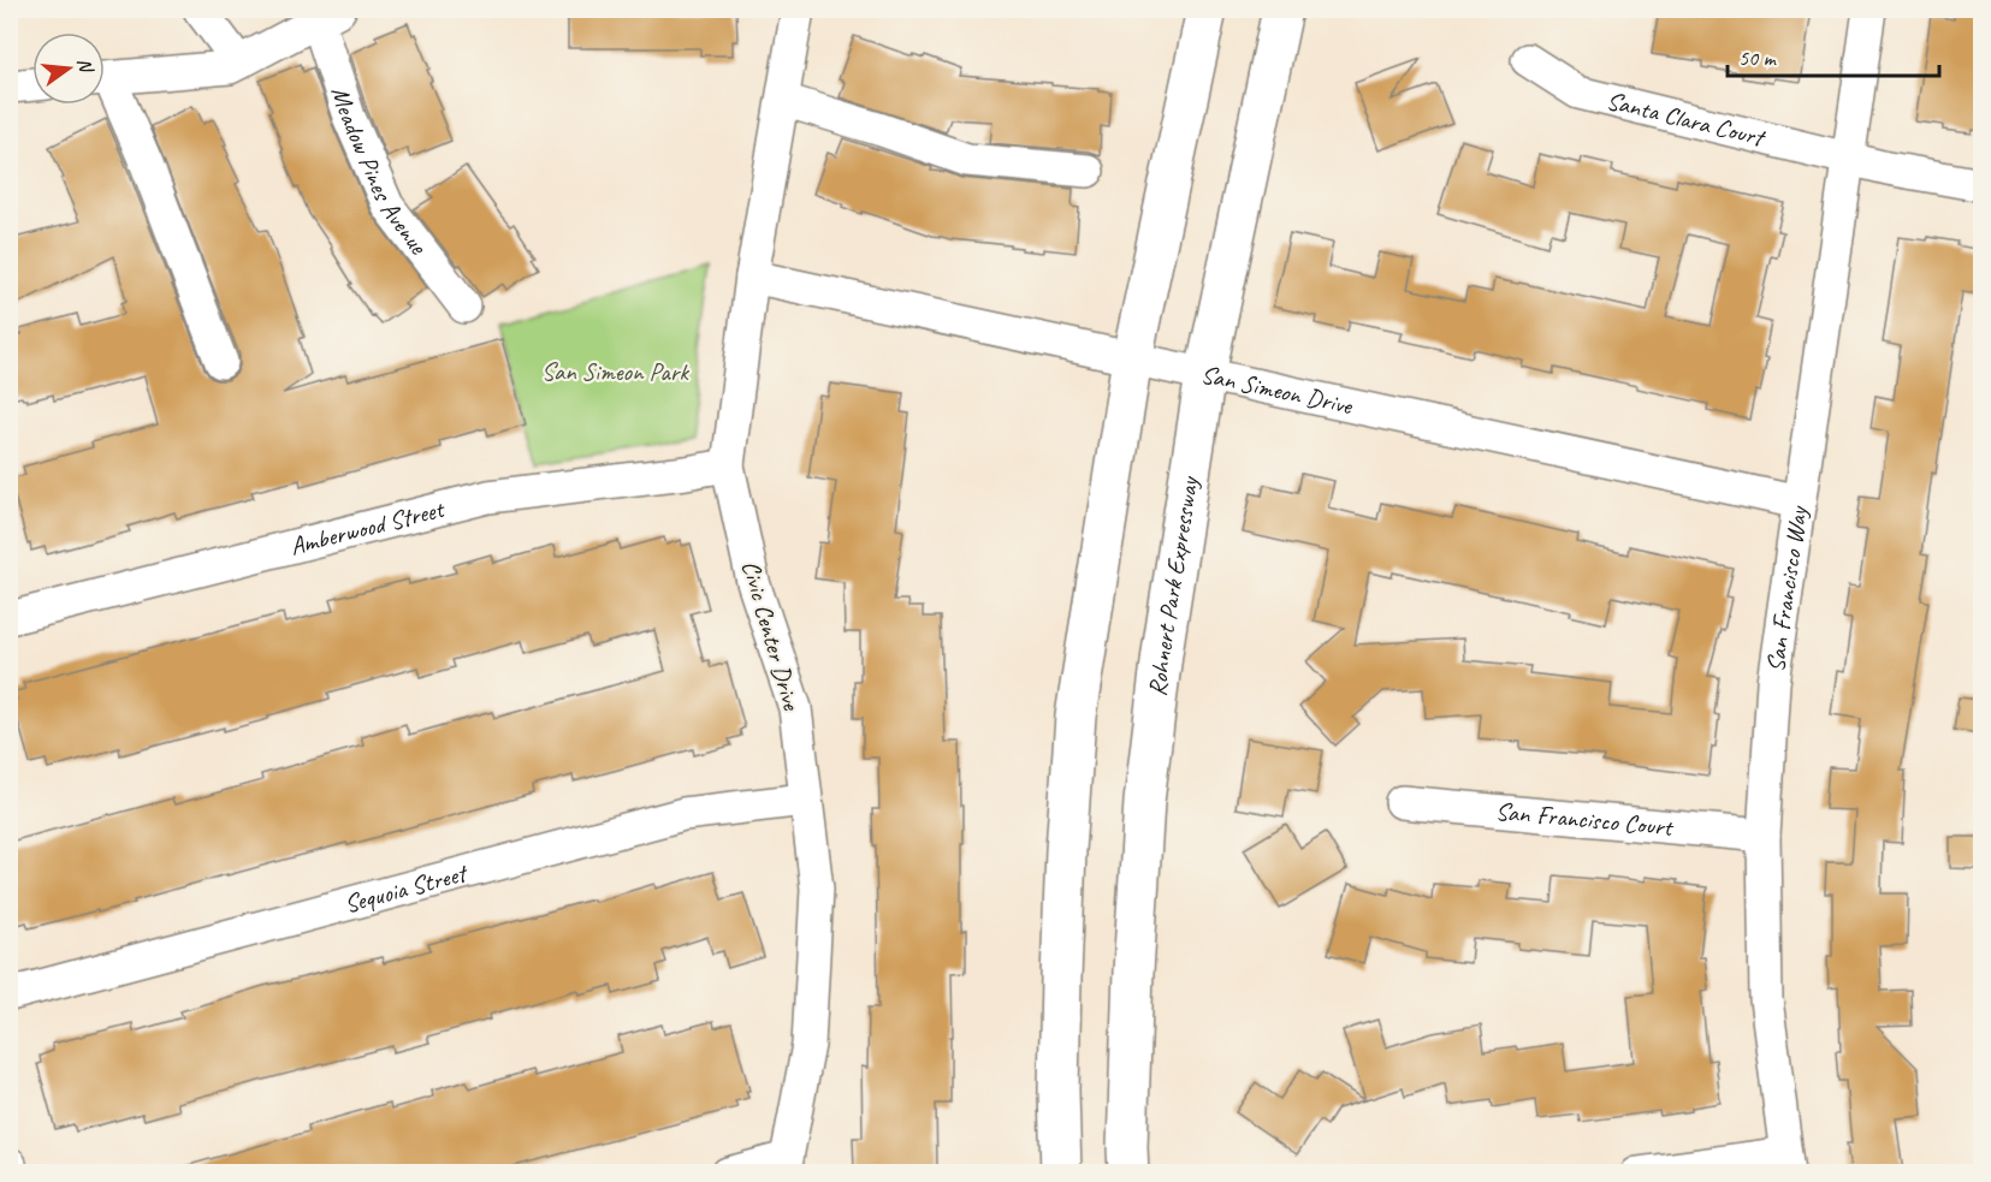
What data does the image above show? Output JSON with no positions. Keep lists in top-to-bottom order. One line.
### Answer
{"streets":{"main road":["Rohnert Park Expressway"],"street":["Santa Clara Court","Meadow Pines Avenue","San Simeon Drive","Amberwood Street","San Francisco Way","Civic Center Drive","San Francisco Court","Sequoia Street"]},"crossings":[["Santa Clara Court","San Francisco Way"],["San Simeon Drive","Rohnert Park Expressway"],["San Simeon Drive","San Francisco Way"],["San Simeon Drive","Civic Center Drive"],["Amberwood Street","Civic Center Drive"],["San Francisco Way","San Francisco Court"],["Civic Center Drive","Sequoia Street"]],"parks":["San Simeon Park"],"scale_bar":"50 m","north":"right"}
